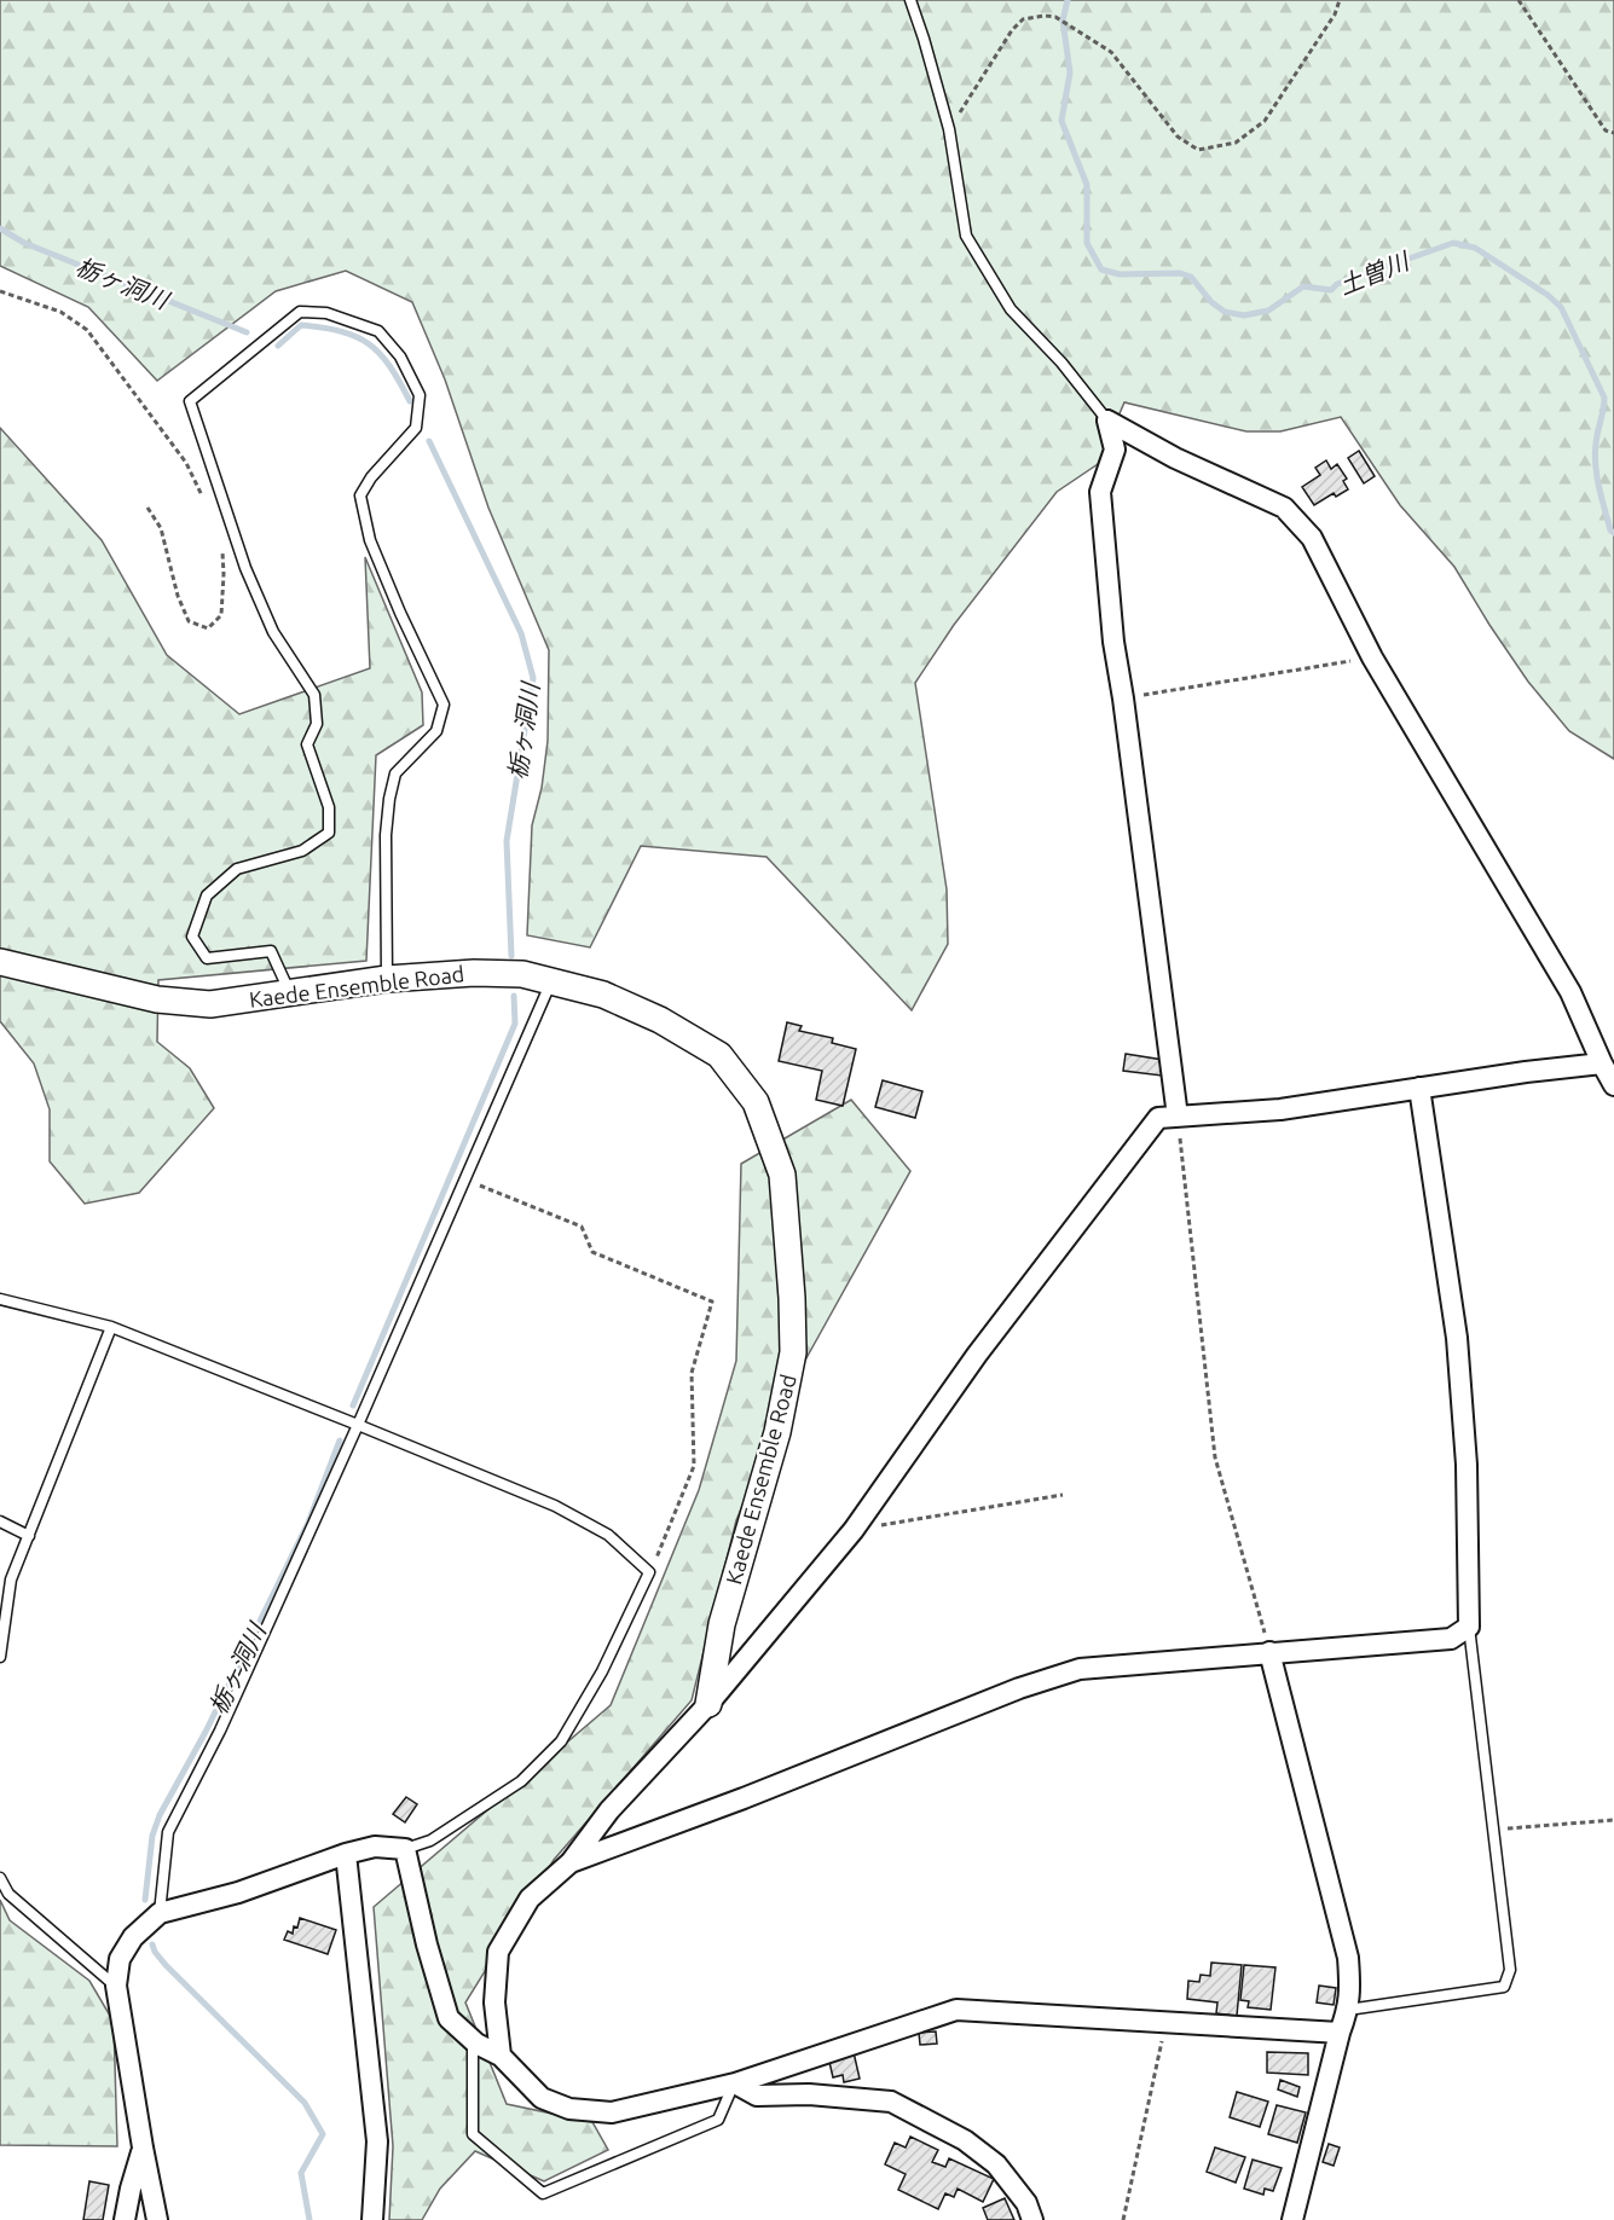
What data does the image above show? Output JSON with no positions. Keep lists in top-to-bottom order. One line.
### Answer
{"streets":{"street":["Kaede Ensemble Road"]},"water":["土曽川","栃ヶ洞川"]}
